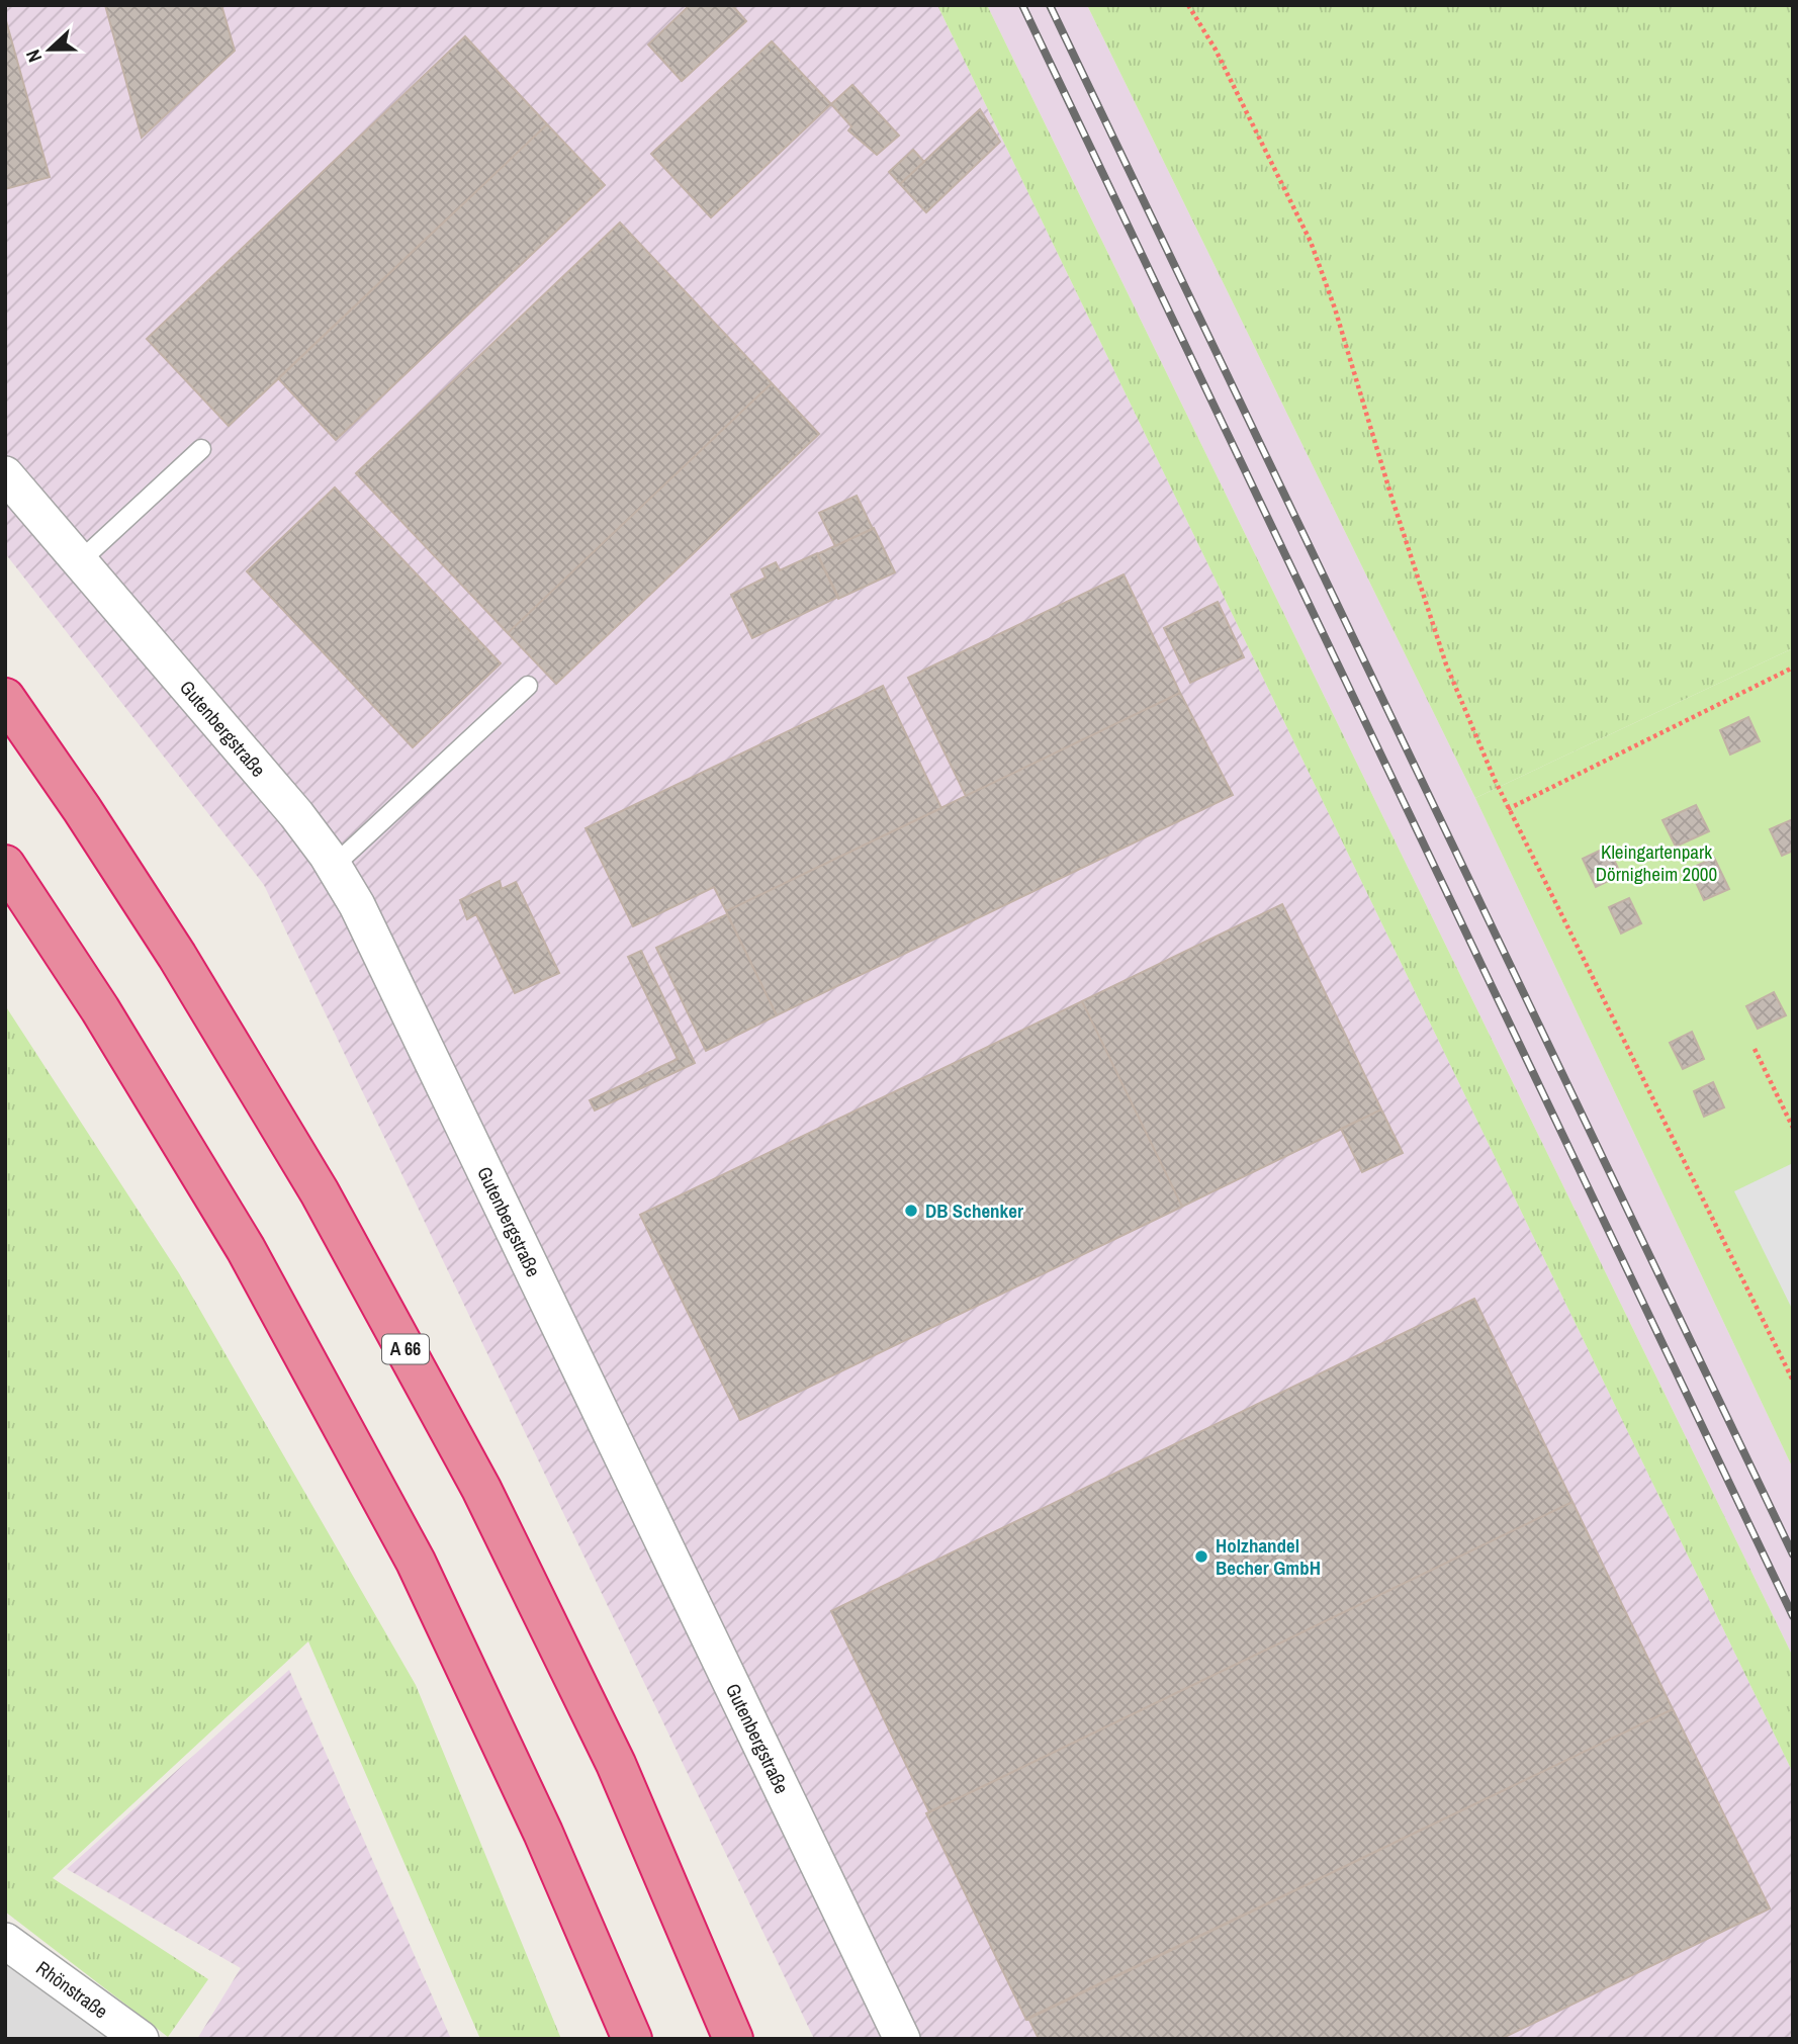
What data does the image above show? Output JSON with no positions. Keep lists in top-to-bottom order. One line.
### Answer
{"streets":{"highway":["A 66"],"street":["Gutenbergstraße","Rhönstraße"]},"parks":["Kleingartenpark Dörnigheim 2000"],"places":["DB Schenker","Holzhandel Becher GmbH"],"north":"left"}
